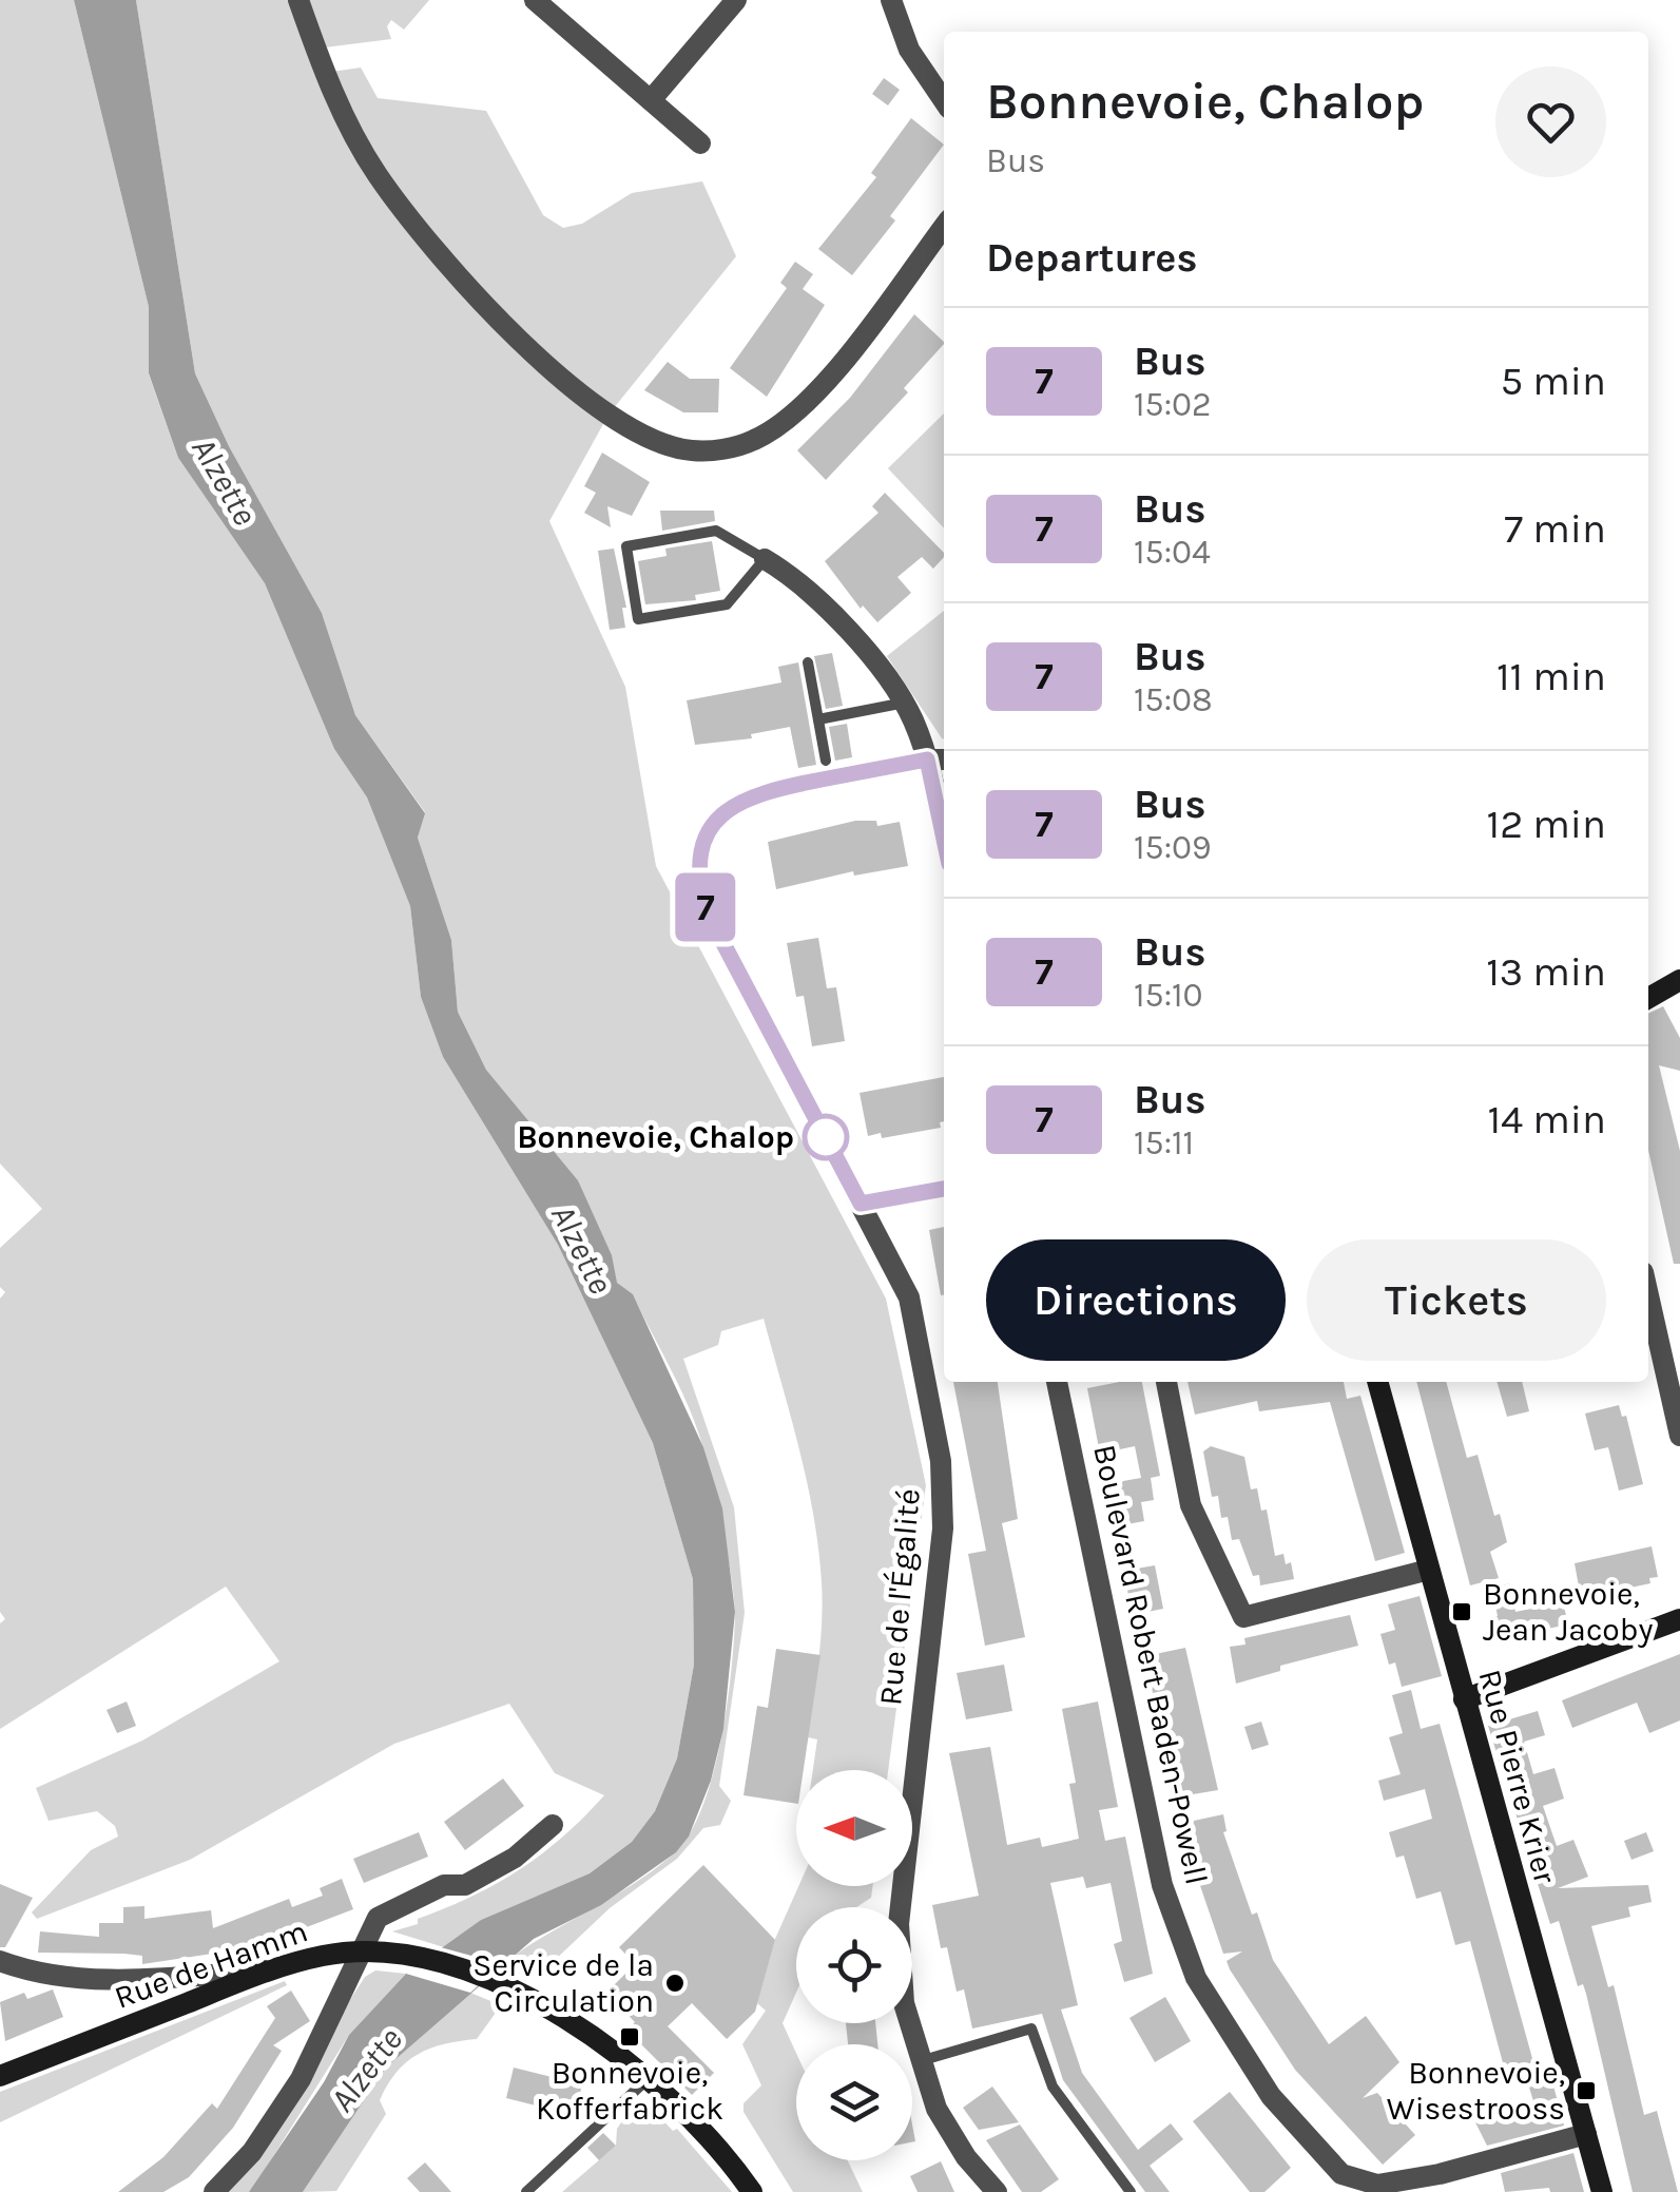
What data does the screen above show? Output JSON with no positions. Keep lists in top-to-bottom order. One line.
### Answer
{"streets":{"main road":["Rue Pierre Krier","Rue de Hamm"],"street":["Rue de l'Égalité","Boulevard Robert Baden-Powell"]},"crossings":[["Boulevard Robert Baden-Powell","Rue Pierre Krier"]],"water":["Alzette"],"places":{"other":["Bonnevoie, Chalop","Service de la Circulation"],"transit":["Bonnevoie, Jean Jacoby","Bonnevoie, Kofferfabrick","Bonnevoie, Wisestrooss"]},"lines":["bus line 7"],"north":"left","page":{"on_map":"7","heading":[["Bonnevoie, Chalop","Bus"],"Departures"],"list":[{"mark":"7","name":"Bus","note":"15:02","value":"5 min"},{"mark":"7","name":"Bus","note":"15:04","value":"7 min"},{"mark":"7","name":"Bus","note":"15:08","value":"11 min"},{"mark":"7","name":"Bus","note":"15:09","value":"12 min"},{"mark":"7","name":"Bus","note":"15:10","value":"13 min"},{"mark":"7","name":"Bus","note":"15:11","value":"14 min"}],"buttons":["Directions","Tickets"]}}
